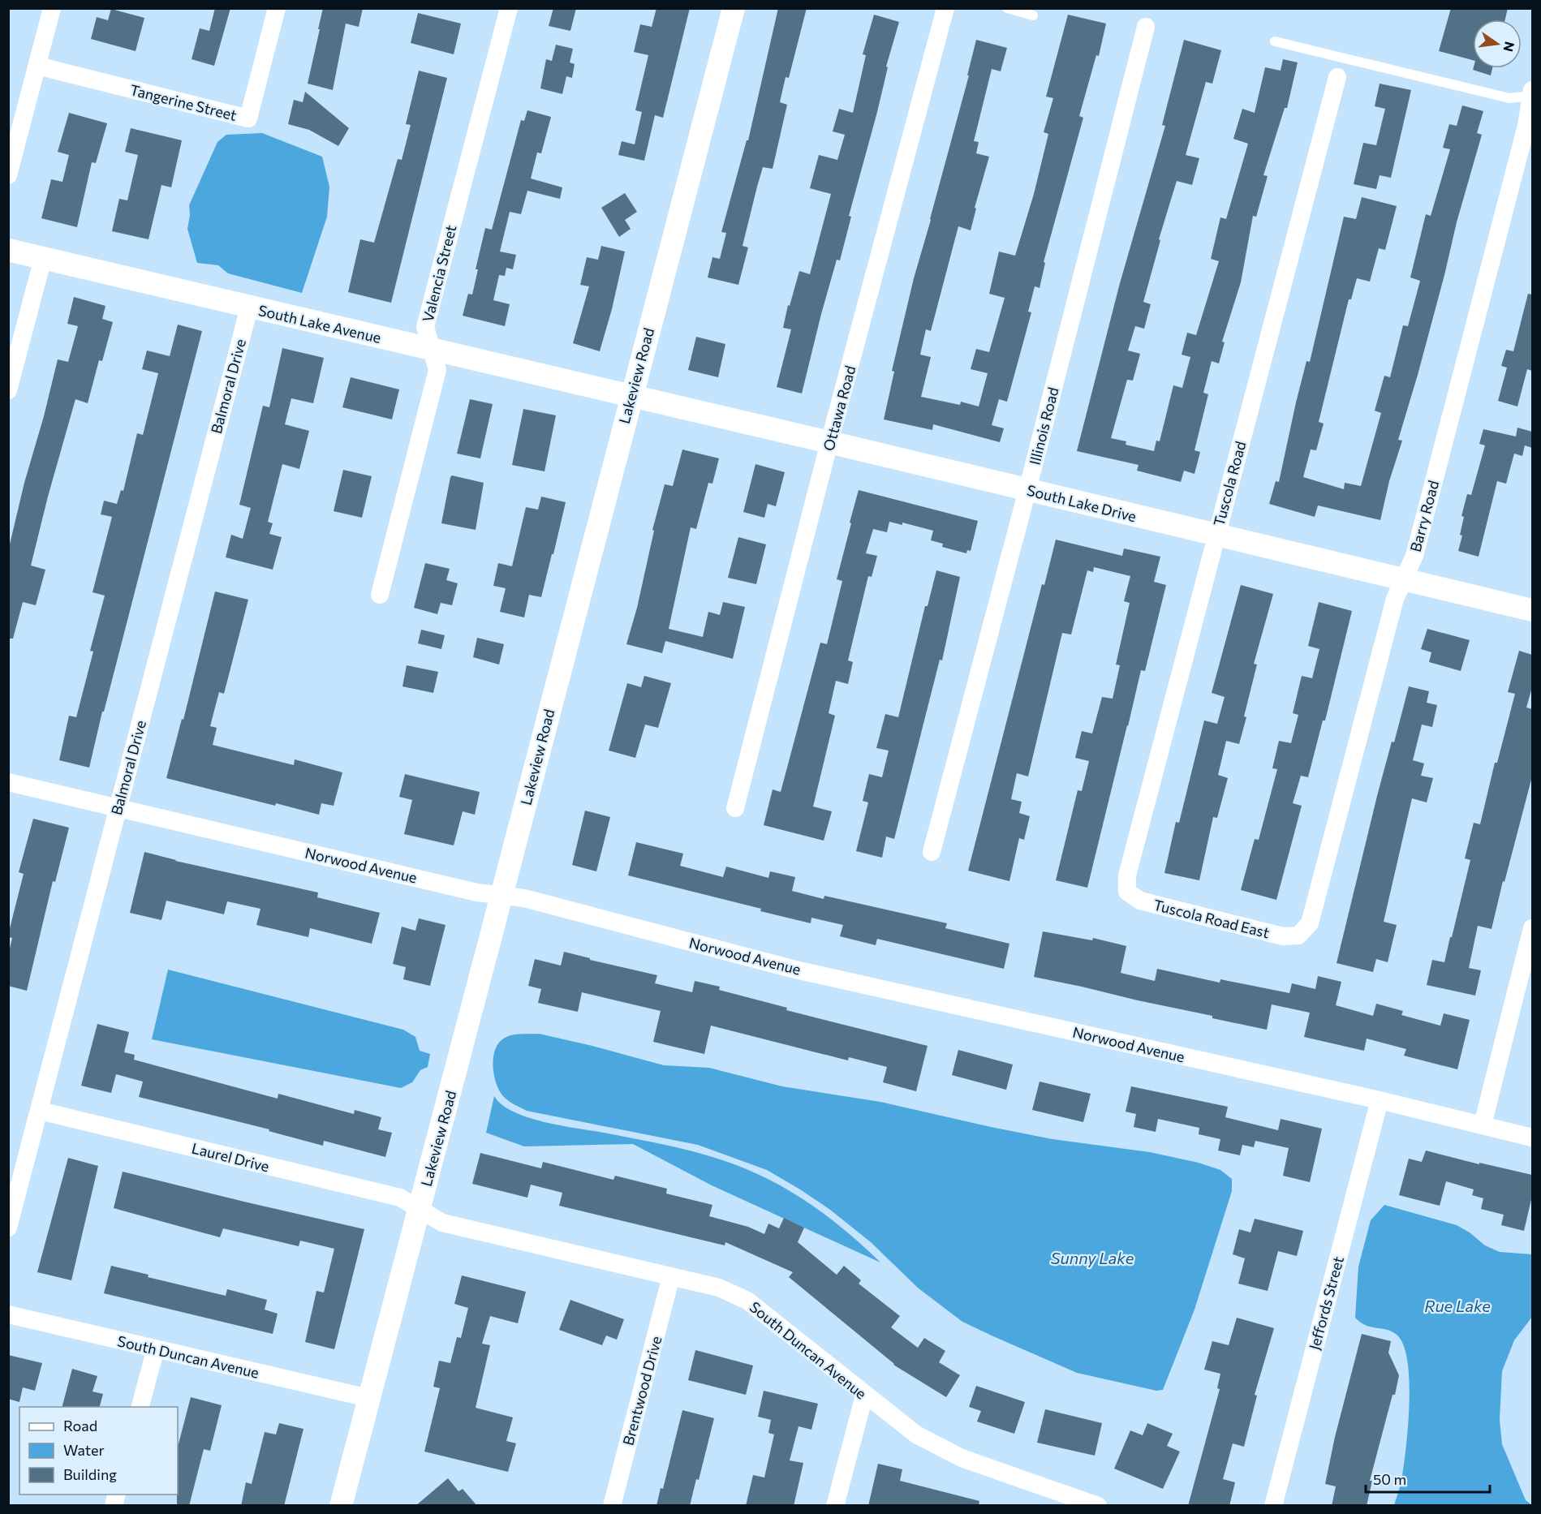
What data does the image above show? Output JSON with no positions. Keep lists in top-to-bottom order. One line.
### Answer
{"streets":{"street":["Tangerine Street","Valencia Street","South Lake Avenue","Lakeview Road","Balmoral Drive","Ottawa Road","Illinois Road","Tuscola Road","South Lake Drive","Barry Road","Norwood Avenue","Tuscola Road East","Laurel Drive","Jeffords Street","South Duncan Avenue","Brentwood Drive"]},"crossings":[["Valencia Street","South Lake Avenue"],["South Lake Avenue","Lakeview Road"],["South Lake Avenue","Balmoral Drive"],["South Lake Avenue","South Lake Drive"],["Lakeview Road","South Lake Drive"],["Lakeview Road","Norwood Avenue"],["Lakeview Road","Laurel Drive"],["Lakeview Road","South Duncan Avenue"],["Balmoral Drive","Norwood Avenue"],["Balmoral Drive","Laurel Drive"],["Ottawa Road","South Lake Drive"],["Illinois Road","South Lake Drive"],["Tuscola Road","South Lake Drive"],["Tuscola Road","Tuscola Road East"],["South Lake Drive","Barry Road"],["Barry Road","Tuscola Road East"],["Norwood Avenue","Jeffords Street"],["Laurel Drive","South Duncan Avenue"],["South Duncan Avenue","Brentwood Drive"]],"water":["Sunny Lake","Rue Lake"],"legend":["Road","Water","Building"],"scale_bar":"50 m","north":"right"}
